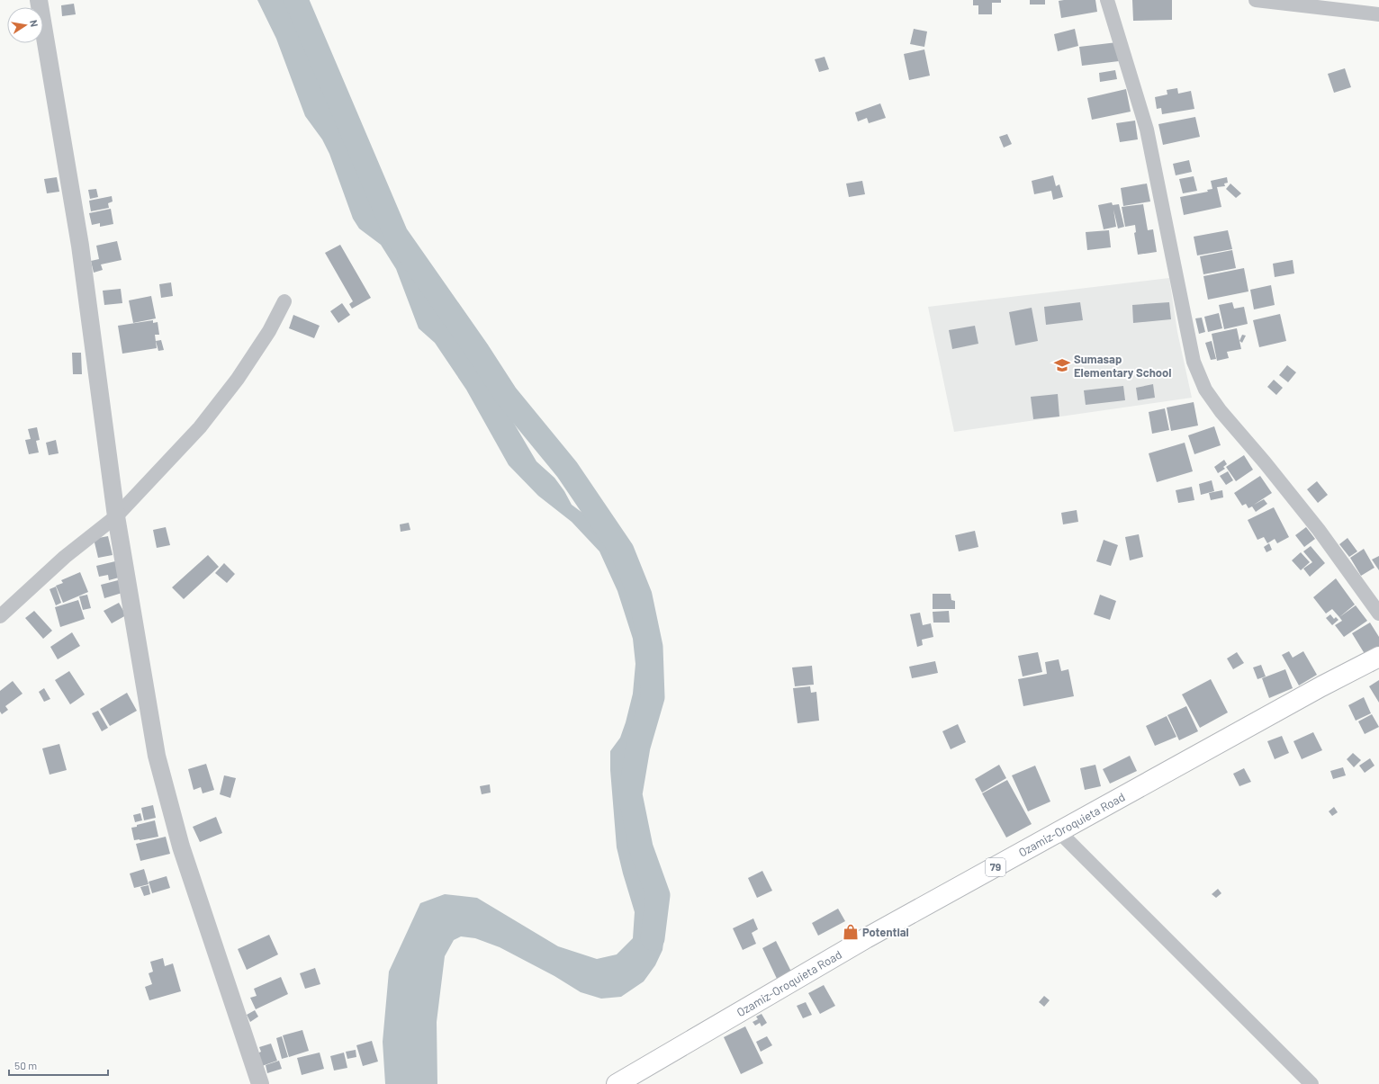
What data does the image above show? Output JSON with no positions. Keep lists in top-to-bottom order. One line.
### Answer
{"streets":{"highway":["Ozamiz-Oroquieta Road","79"]},"places":{"school or university":["Sumasap Elementary School"],"shop":["Potential"]},"scale_bar":"50 m","north":"right"}
